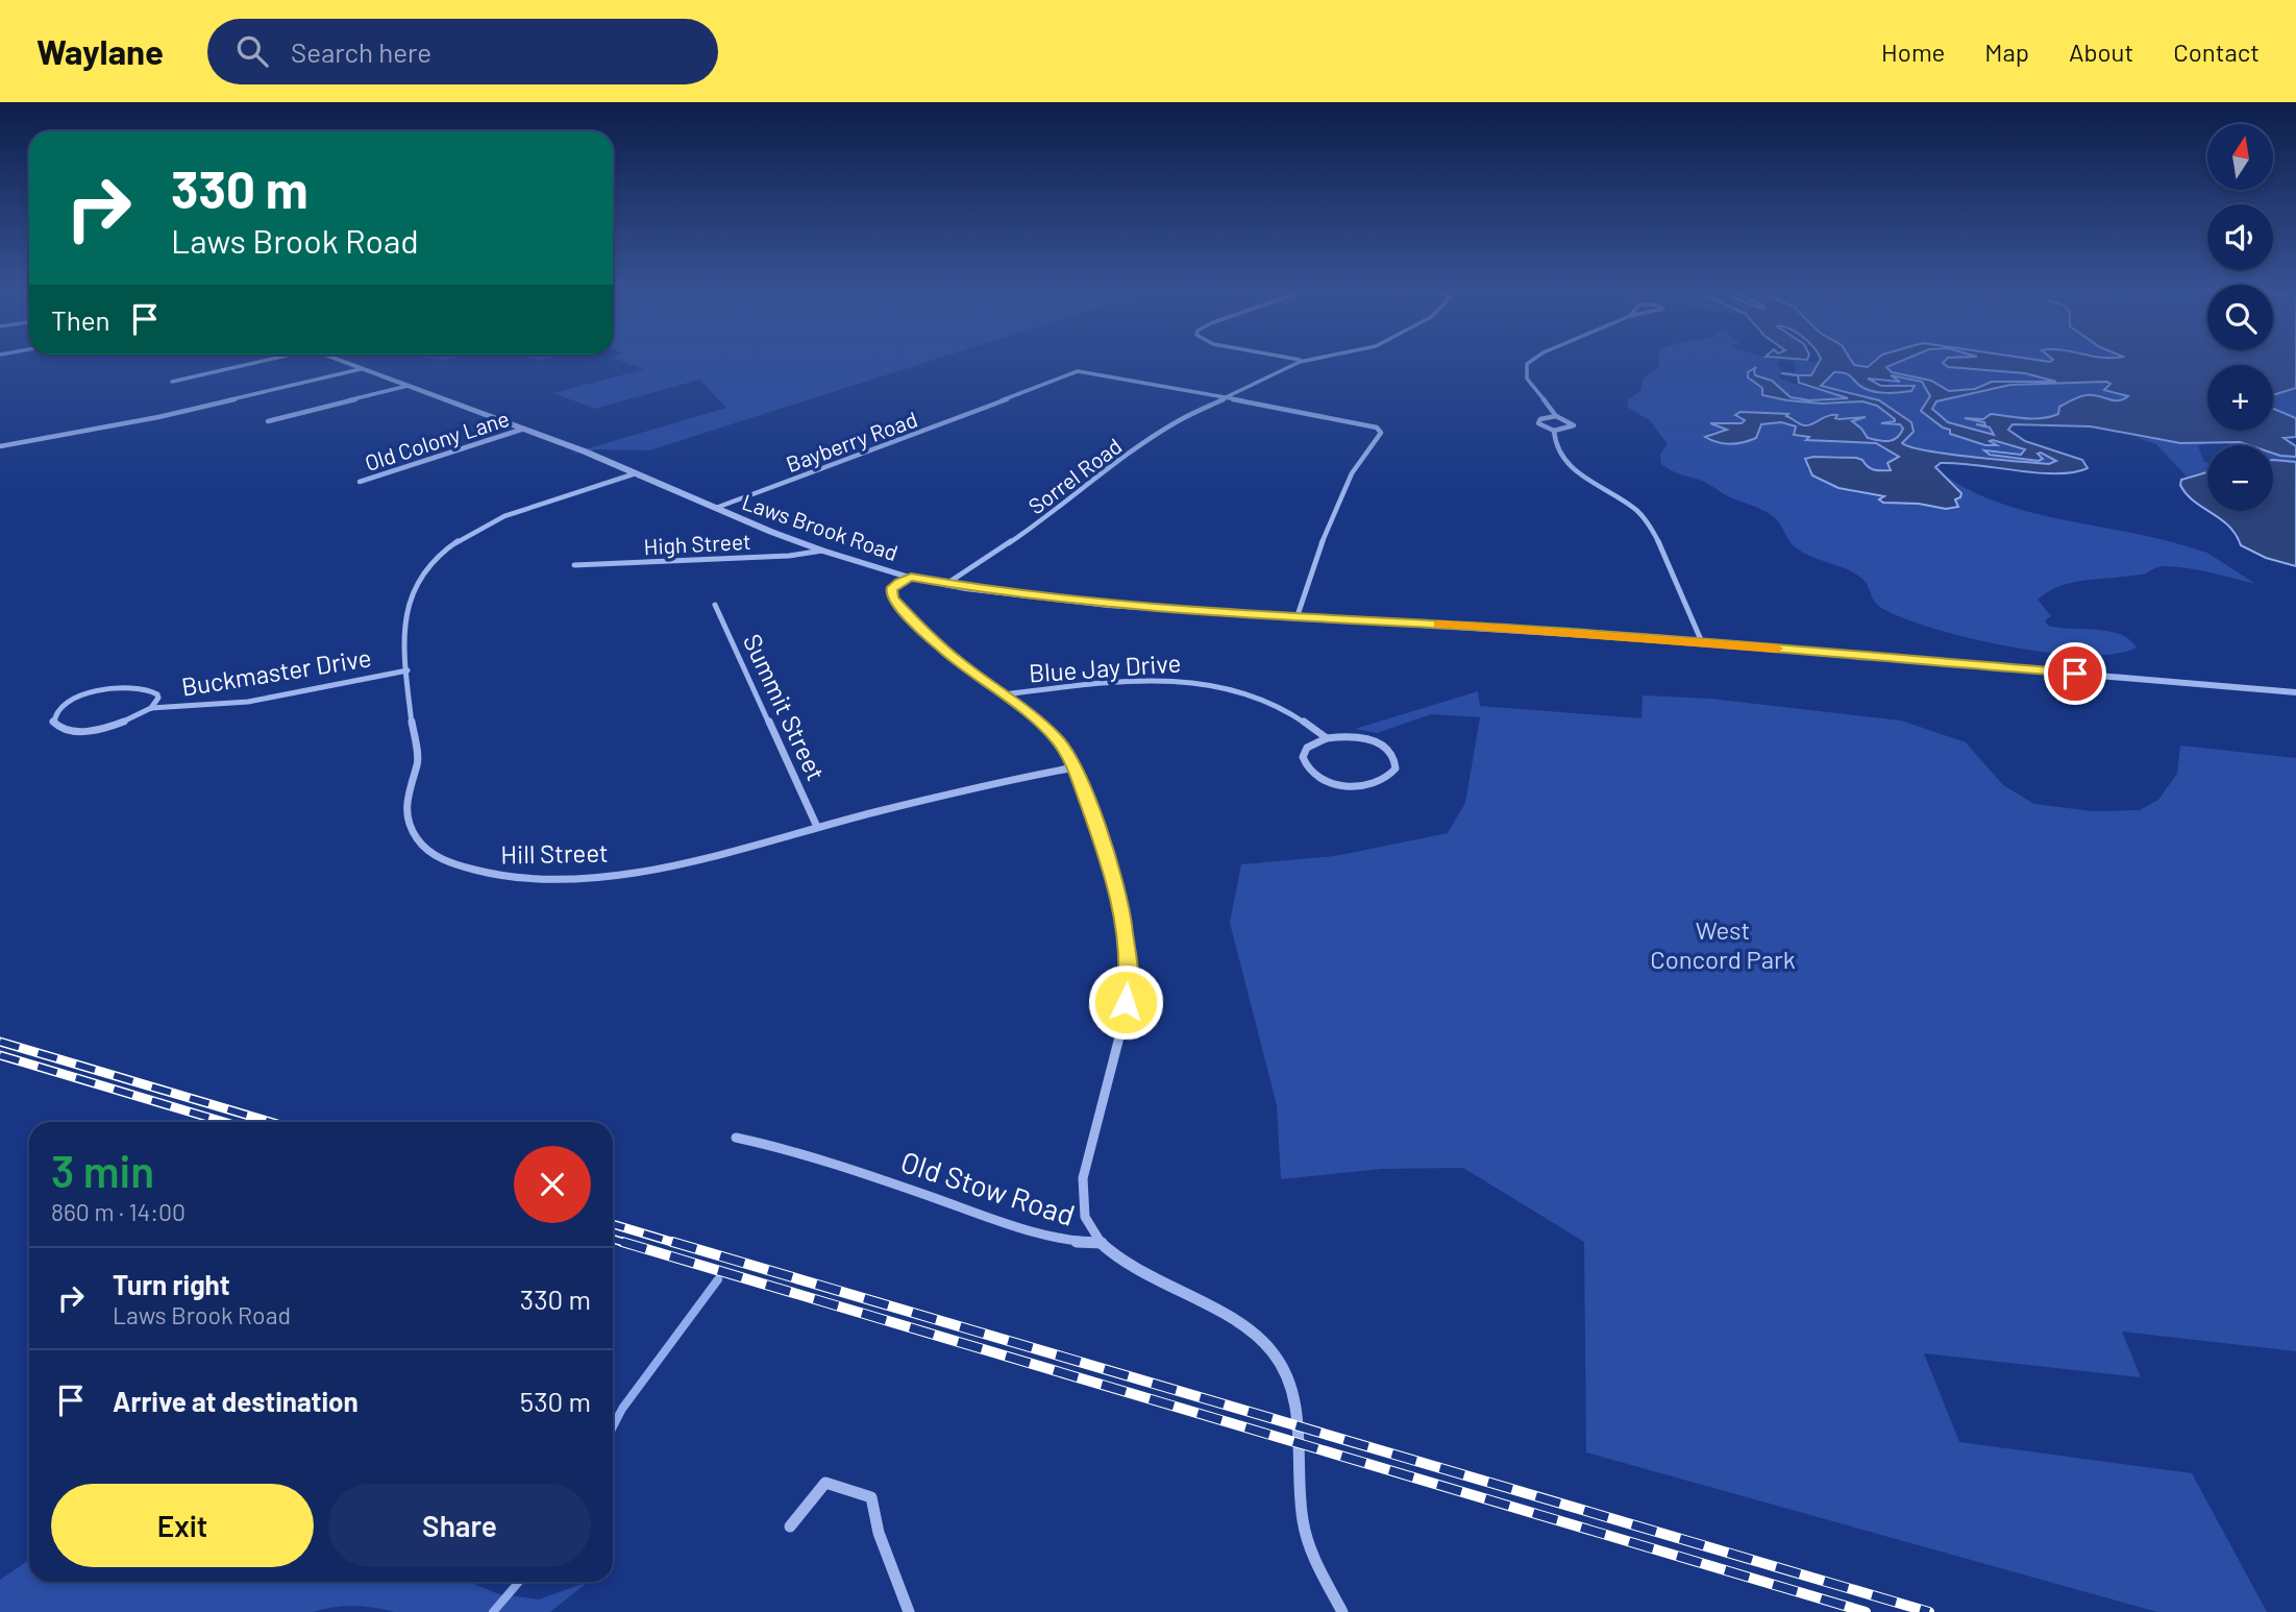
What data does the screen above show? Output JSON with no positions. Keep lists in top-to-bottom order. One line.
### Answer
{"streets":{"street":["Old Colony Lane","Bayberry Road","Sorrel Road","Laws Brook Road","High Street","Blue Jay Drive","Buckmaster Drive","Summit Street","Hill Street","Old Stow Road"]},"crossings":[["Old Colony Lane","Laws Brook Road"],["Bayberry Road","Sorrel Road"],["Bayberry Road","Laws Brook Road"],["Sorrel Road","Laws Brook Road"],["Laws Brook Road","High Street"],["Laws Brook Road","Hill Street"],["Buckmaster Drive","Hill Street"],["Summit Street","Hill Street"]],"parks":["West Concord Park"],"north":"top","page":{"header":"Waylane","search":"Search here","nav":["Home","Map","About","Contact"],"map_buttons":["+","−"],"turn":["330 m","Laws Brook Road"],"then":"Then","heading":["3 min","860 m · 14:00"],"list":[{"name":"Turn right","note":"Laws Brook Road","value":"330 m"},{"name":"Arrive at destination","value":"530 m"}],"buttons":["Exit","Share"]}}
